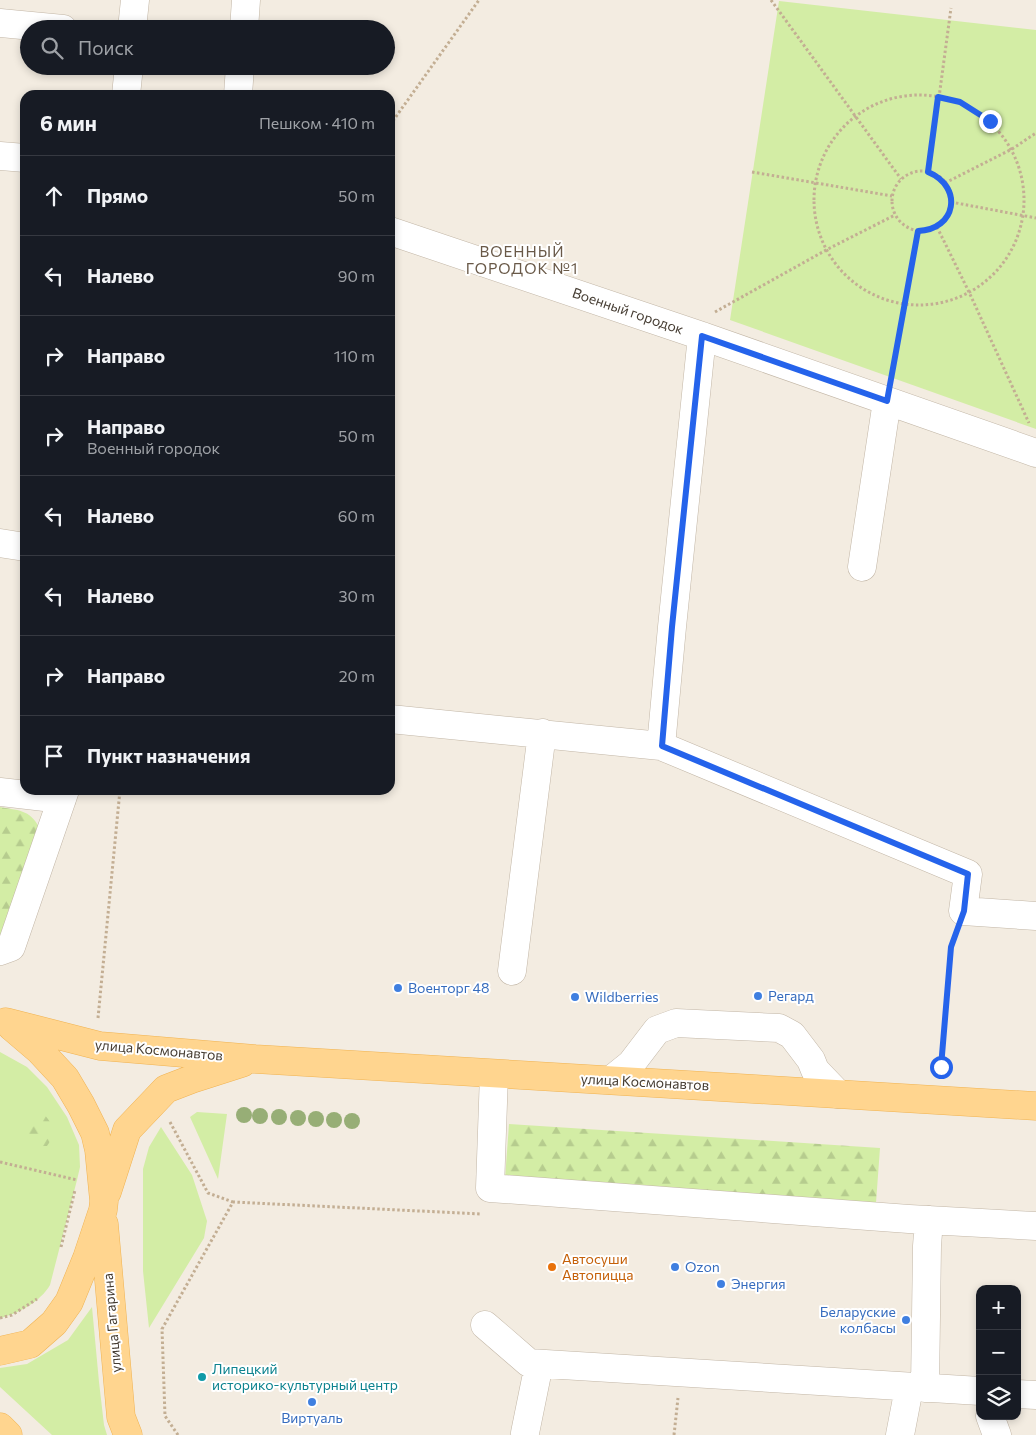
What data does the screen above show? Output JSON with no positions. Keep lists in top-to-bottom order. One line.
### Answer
{"streets":{"main road":["улица Космонавтов","улица Гагарина"],"lane":["Военный городок"]},"crossings":[["улица Космонавтов","улица Гагарина"]],"districts":["ВОЕННЫЙ ГОРОДОК №1"],"places":["Военторг 48","Регард","Wildberries","Автосуши Автопицца","Ozon","Энергия","Беларуские колбасы","Липецкий историко-культурный центр","Виртуаль"],"page":{"search":"Поиск","heading":["6 мин","Пешком · 410 m"],"list":[["Прямо","50 m"],["Налево","90 m"],["Направо","110 m"],["Направо","Военный городок","50 m"],["Налево","60 m"],["Налево","30 m"],["Направо","20 m"],"Пункт назначения"],"map_buttons":["+","−"]}}
